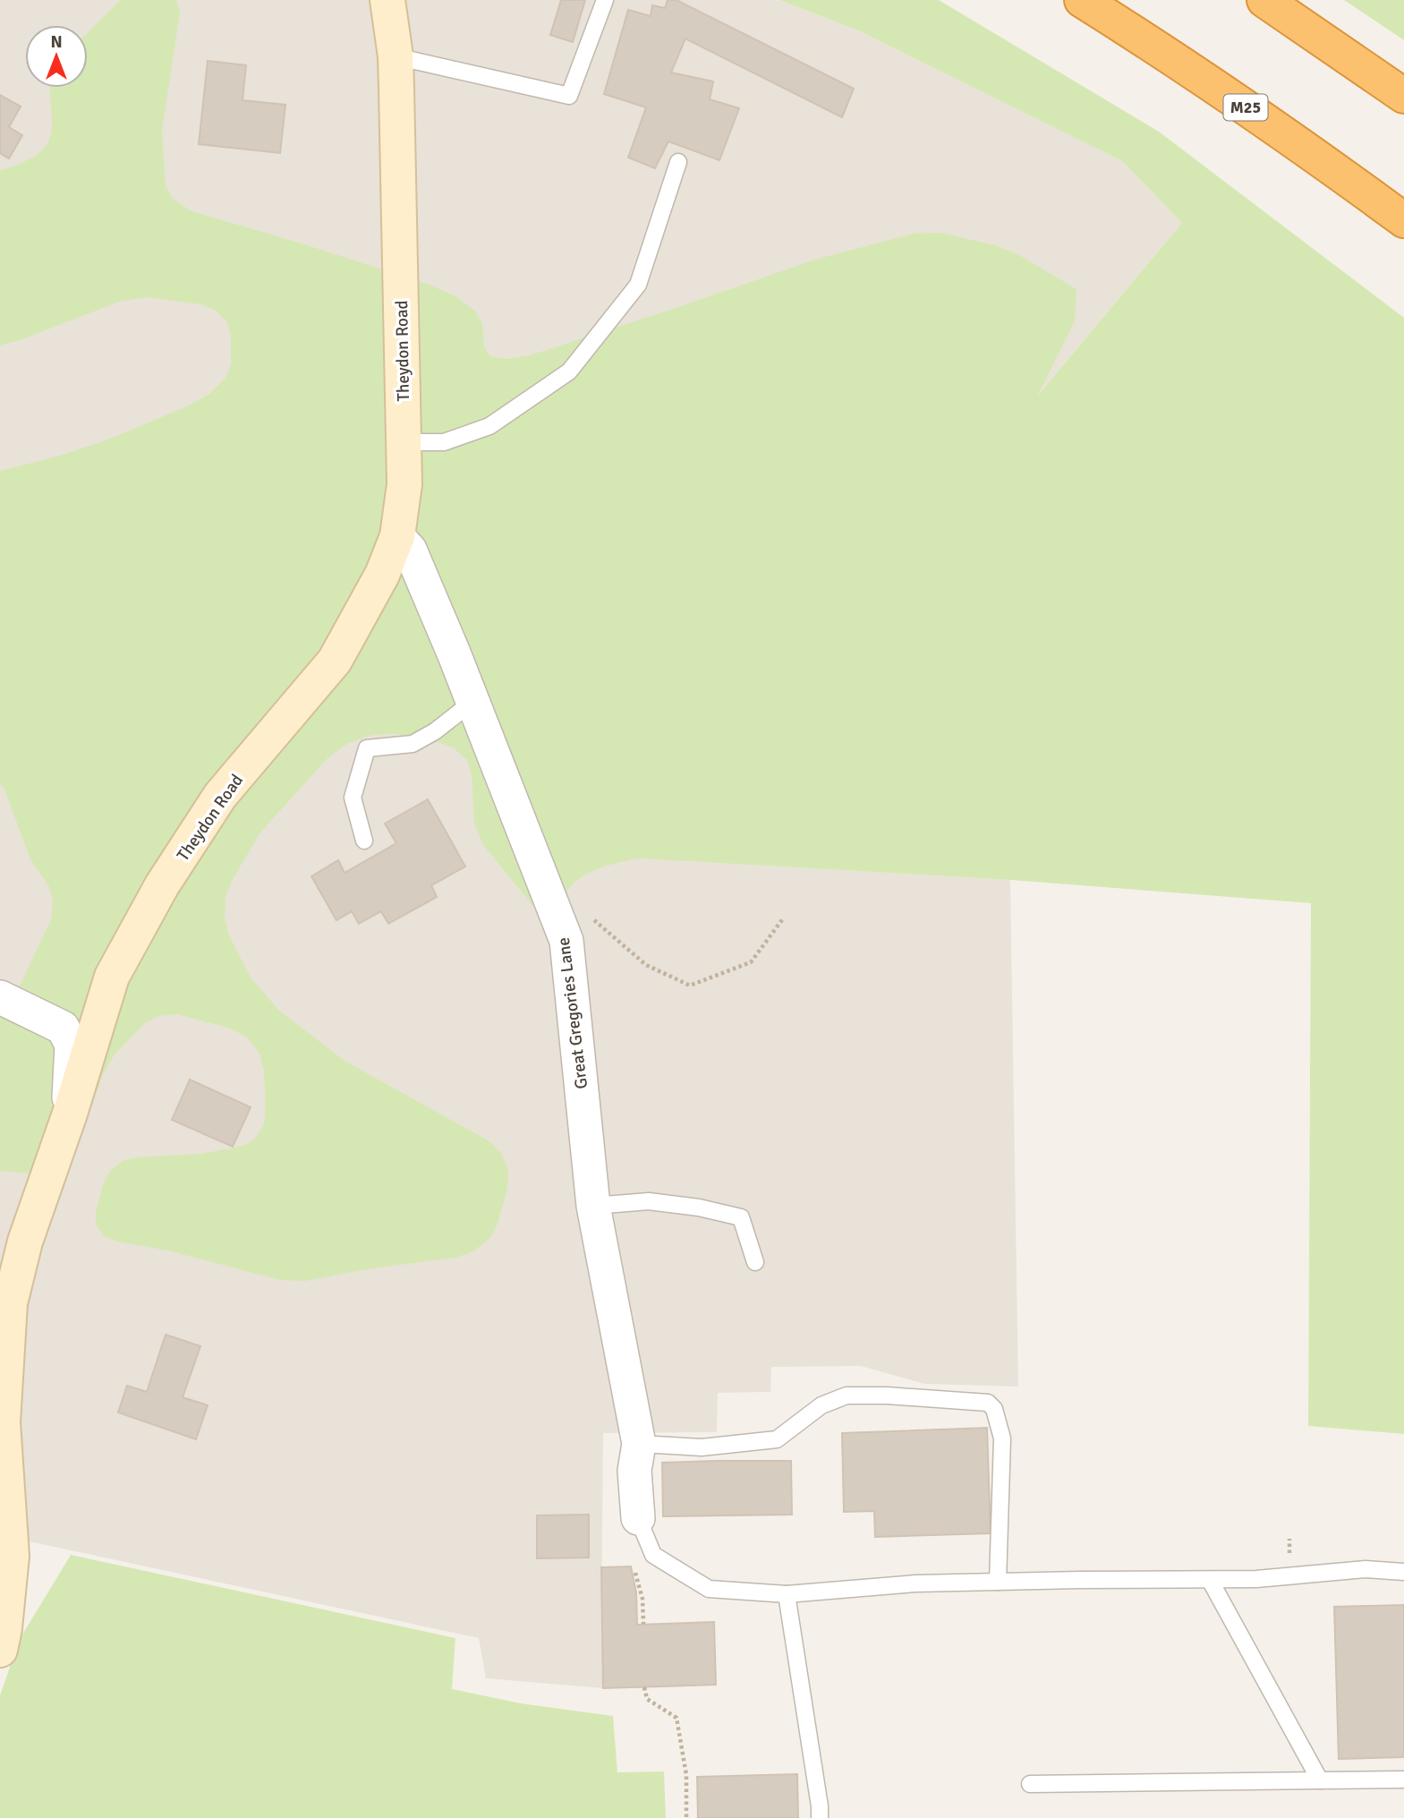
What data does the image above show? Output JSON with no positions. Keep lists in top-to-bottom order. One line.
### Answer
{"streets":{"highway":["M25"],"street":["Theydon Road","Great Gregories Lane"]},"crossings":[["Theydon Road","Great Gregories Lane"]],"north":"top"}
